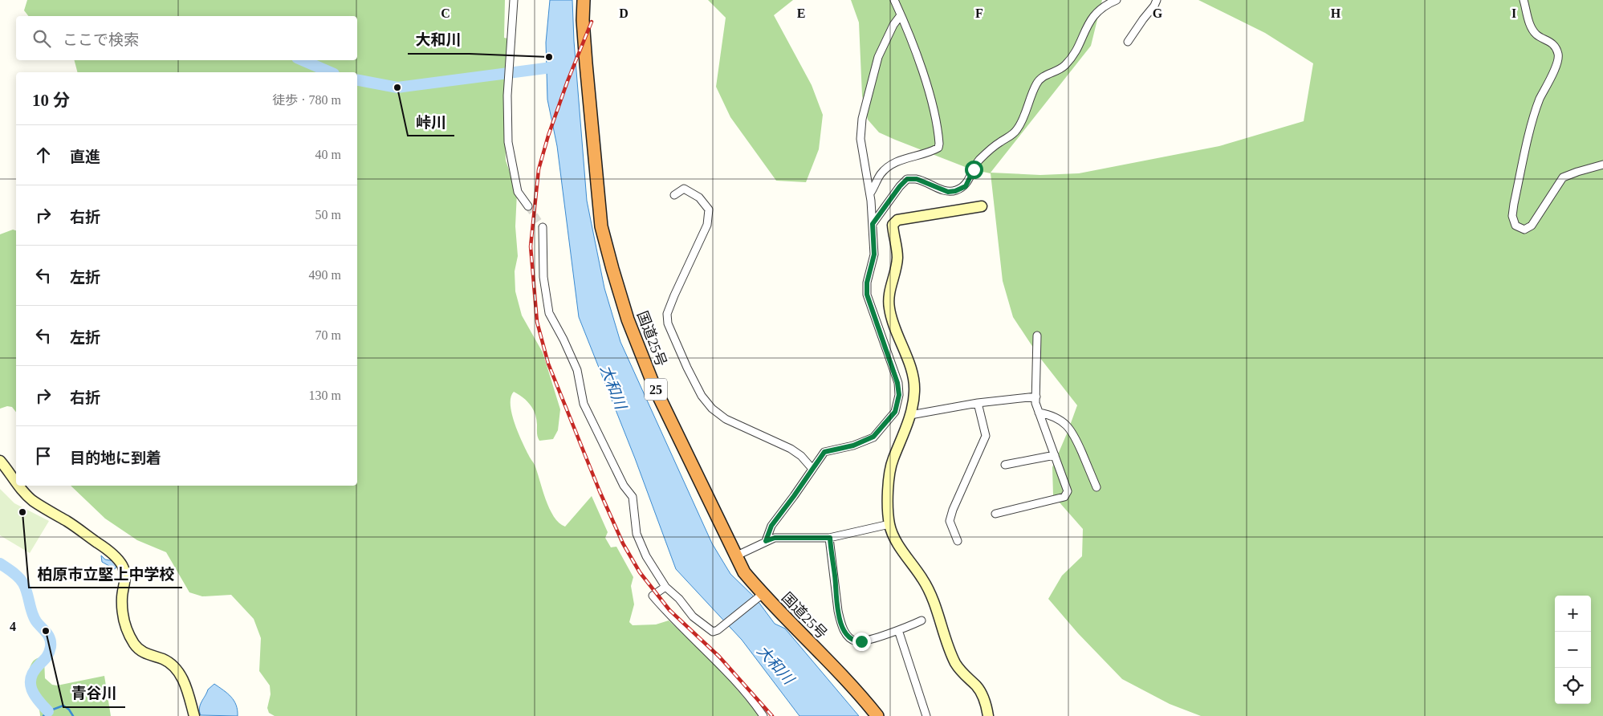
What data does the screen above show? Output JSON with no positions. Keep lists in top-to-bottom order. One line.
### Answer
{"streets":{"highway":["国道25号","25"]},"water":["大和川"],"places":["大和川","峠川","柏原市立堅上中学校","青谷川"],"page":{"search":"ここで検索","heading":["10 分","徒歩 · 780 m"],"list":[["直進","40 m"],["右折","50 m"],["左折","490 m"],["左折","70 m"],["右折","130 m"],"目的地に到着"],"map_buttons":["+","−"]},"grid":{"columns":["C","D","E","F","G","H","I"],"rows":["4"]}}
